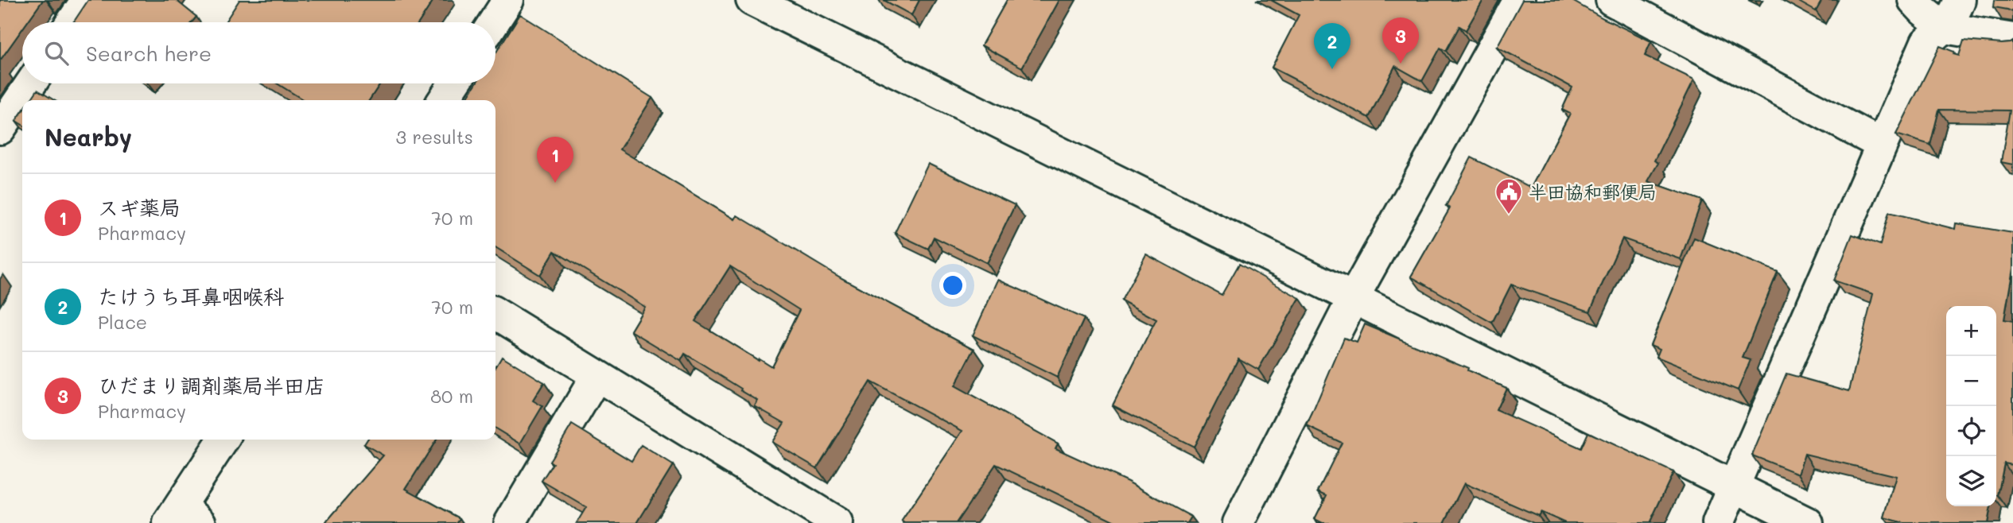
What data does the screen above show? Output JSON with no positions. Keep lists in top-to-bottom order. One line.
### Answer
{"places":{"public building":["半田協和郵便局"]},"page":{"pins":["3","2","1"],"search":"Search here","heading":["Nearby","3 results"],"list":[{"mark":"1","name":"スギ薬局","note":"Pharmacy","value":"70 m"},{"mark":"2","name":"たけうち耳鼻咽喉科","note":"Place","value":"70 m"},{"mark":"3","name":"ひだまり調剤薬局半田店","note":"Pharmacy","value":"80 m"}],"map_buttons":["+","−"]}}
